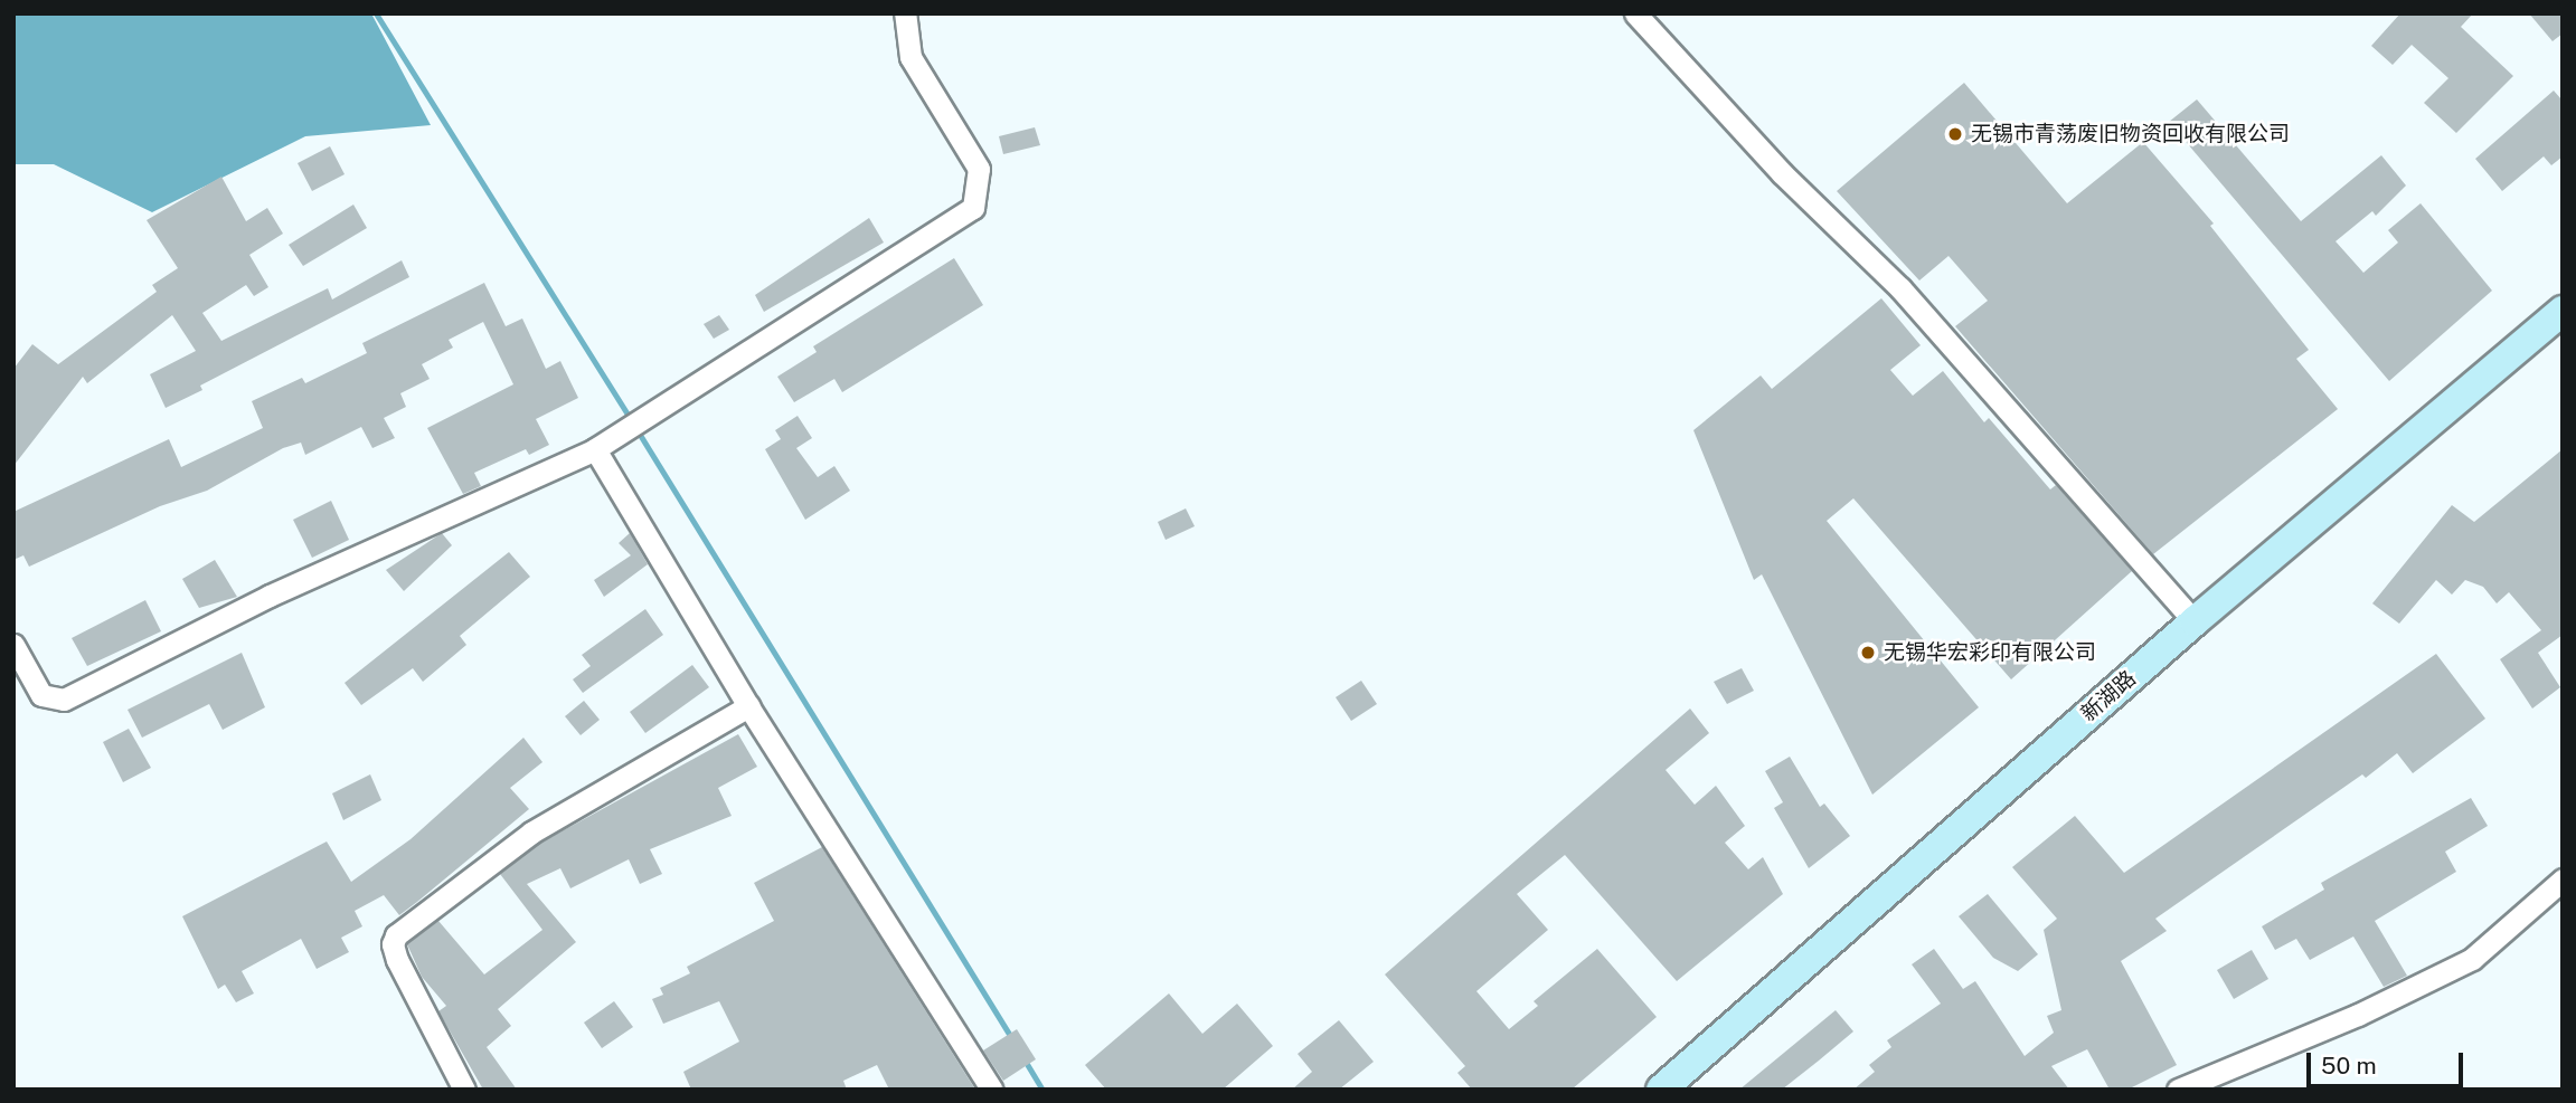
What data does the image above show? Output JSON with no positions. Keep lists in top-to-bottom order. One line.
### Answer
{"streets":{"main road":["新湖路"]},"places":["无锡市青荡废旧物资回收有限公司","无锡华宏彩印有限公司"],"scale_bar":"50 m"}
